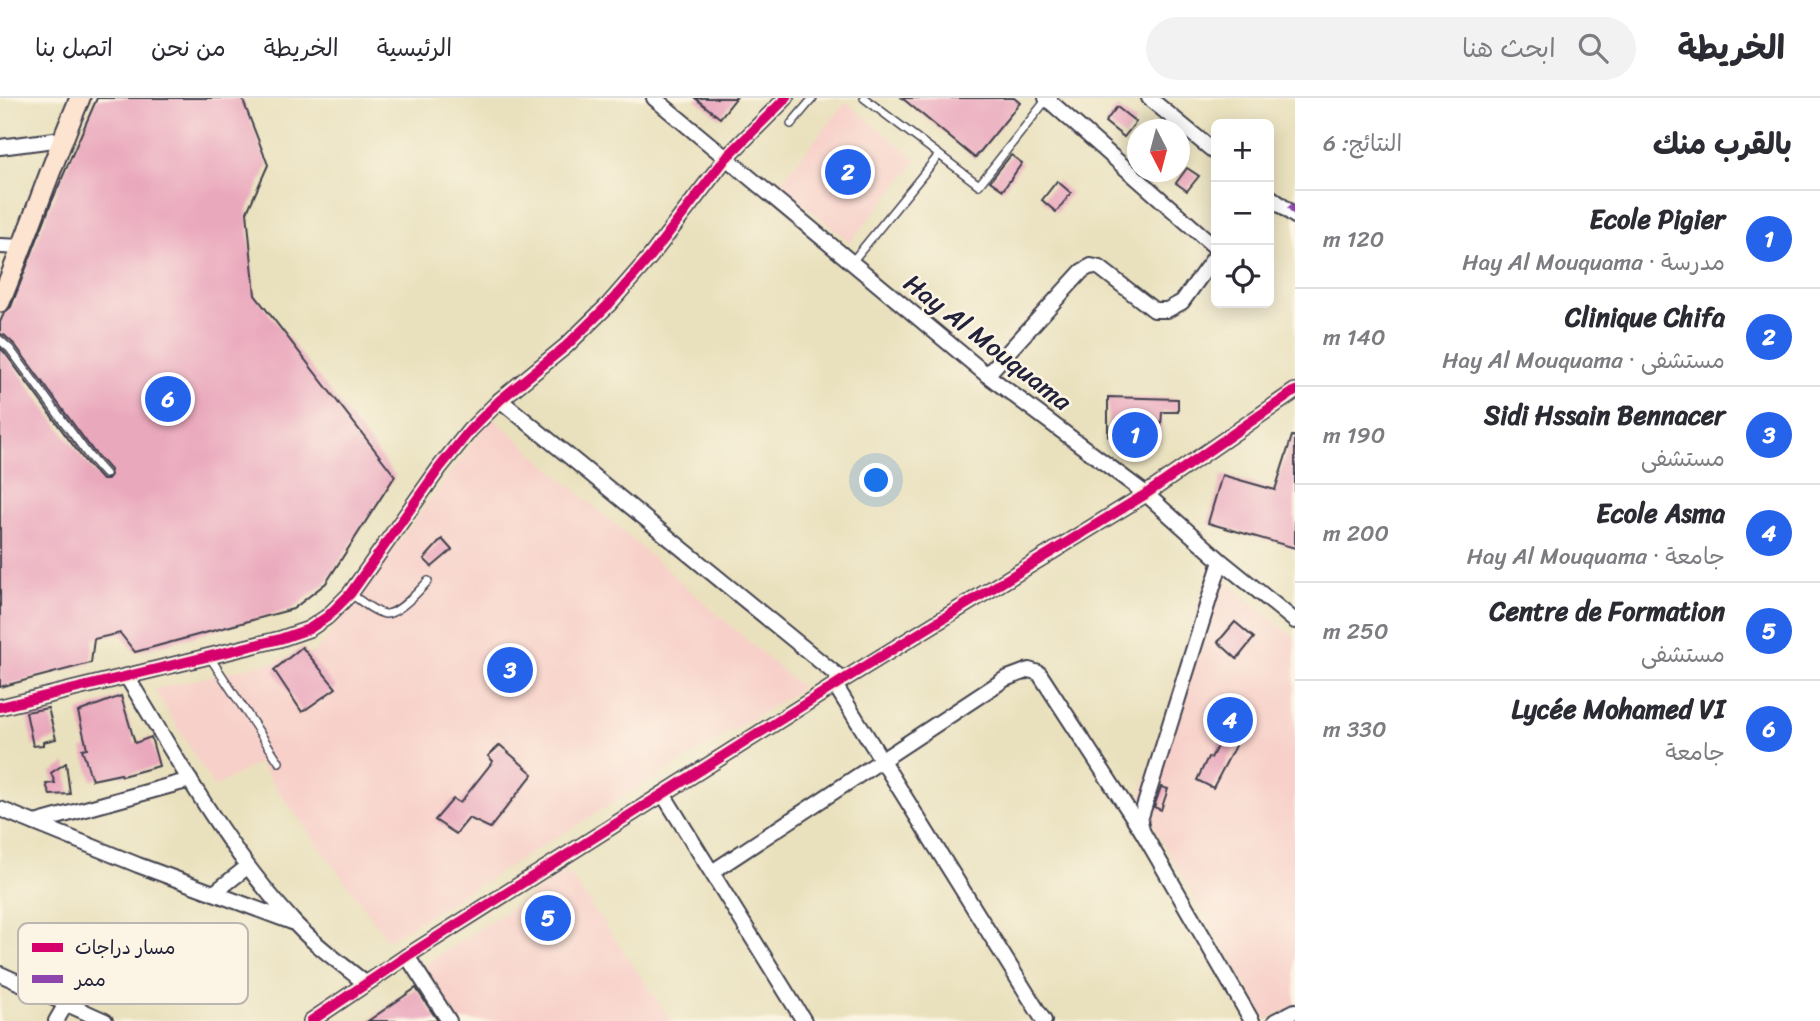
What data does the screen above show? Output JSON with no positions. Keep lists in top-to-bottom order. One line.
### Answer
{"streets":{"street":["Hay Al Mouquama"]},"legend":["مسار دراجات","ممر"],"north":"bottom","page":{"header":"الخريطة","search":"ابحث هنا","nav":["الرئيسية","الخريطة","من نحن","اتصل بنا"],"heading":["بالقرب منك","النتائج: 6"],"map_buttons":["+","−"],"pins":["2","6","1","3","4","5"],"list":[{"mark":"1","name":"Ecole Pigier","note":"مدرسة · Hay Al Mouquama","value":"120 m"},{"mark":"2","name":"Clinique Chifa","note":"مستشفى · Hay Al Mouquama","value":"140 m"},{"mark":"3","name":"Sidi Hssain Bennacer","note":"مستشفى","value":"190 m"},{"mark":"4","name":"Ecole Asma","note":"جامعة · Hay Al Mouquama","value":"200 m"},{"mark":"5","name":"Centre de Formation","note":"مستشفى","value":"250 m"},{"mark":"6","name":"Lycée Mohamed VI","note":"جامعة","value":"330 m"}]}}
